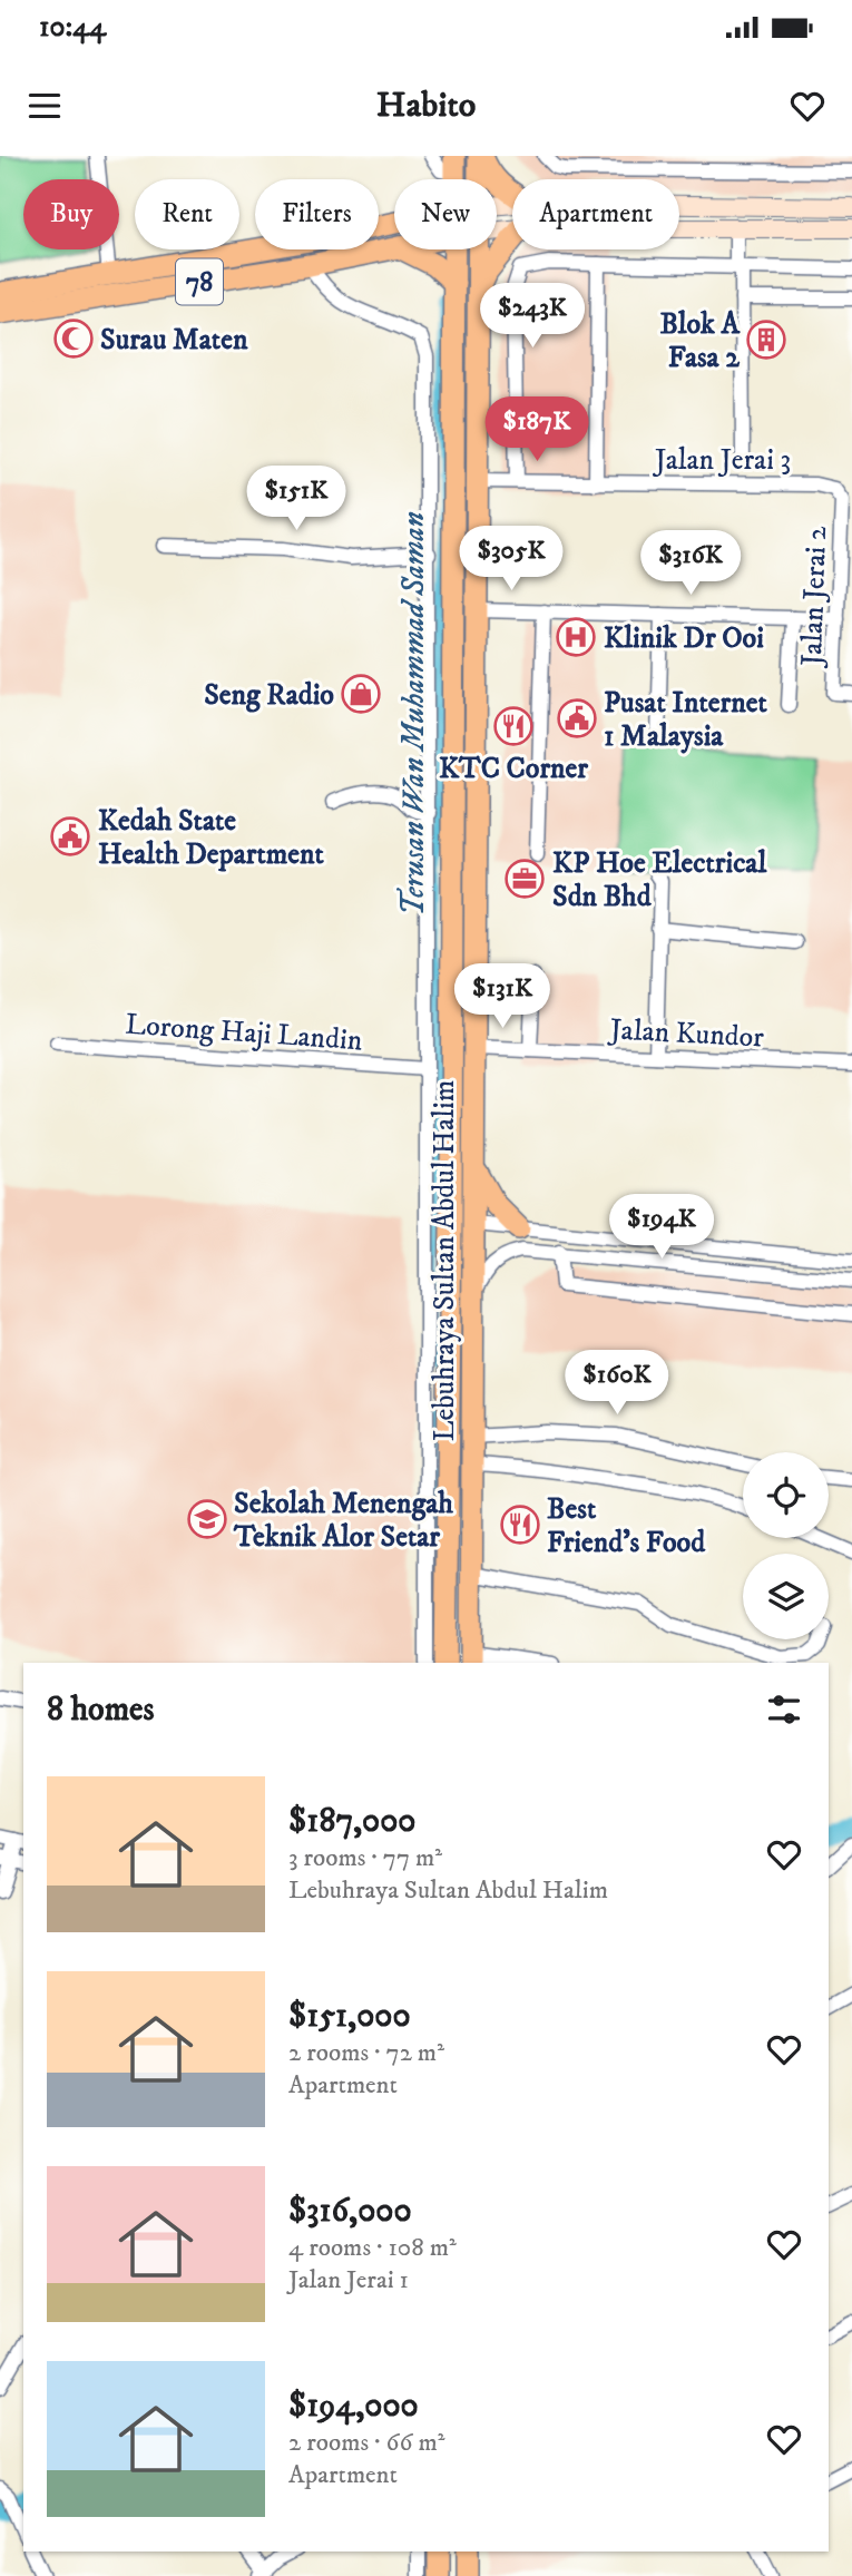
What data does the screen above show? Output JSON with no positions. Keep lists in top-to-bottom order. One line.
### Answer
{"streets":{"main road":["78","Lebuhraya Sultan Abdul Halim"],"street":["Jalan Jerai 3","Jalan Jerai 2","Lorong Haji Landin","Jalan Kundor"]},"crossings":[["Jalan Jerai 3","Jalan Jerai 2"],["Jalan Jerai 3","Lebuhraya Sultan Abdul Halim"],["Jalan Kundor","Lebuhraya Sultan Abdul Halim"]],"water":["Terusan Wan Muhammad Saman"],"places":{"mosque":["Surau Maten"],"building":["Blok A Fasa 2"],"hospital":["Klinik Dr Ooi"],"shop":["Seng Radio"],"public building":["Pusat Internet 1 Malaysia","Kedah State Health Department"],"restaurant":["KTC Corner","Best Friend's Food"],"office":["KP Hoe Electrical Sdn Bhd"],"school or university":["Sekolah Menengah Teknik Alor Setar"]},"page":{"status":"10:44","header":"Habito","chip":["Buy","Rent","Filters","New","Apartment"],"price":["$243K","$187K","$151K","$305K","$316K","$131K","$194K","$160K"],"heading":"8 homes","list":[{"name":"$187,000","note":"3 rooms · 77 m² · Lebuhraya Sultan Abdul Halim"},{"name":"$151,000","note":"2 rooms · 72 m² · Apartment"},{"name":"$316,000","note":"4 rooms · 108 m² · Jalan Jerai 1"},{"name":"$194,000","note":"2 rooms · 66 m² · Apartment"}]}}
